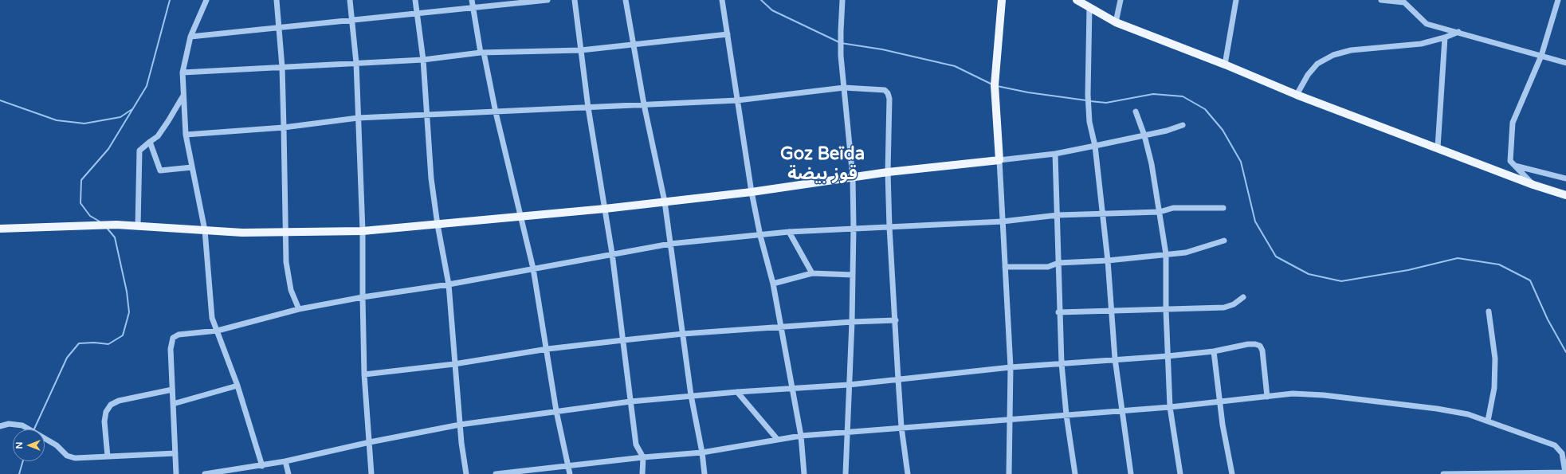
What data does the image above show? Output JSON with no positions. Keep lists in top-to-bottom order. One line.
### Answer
{"districts":["Goz Beïda قوز بيضة"],"north":"left"}
